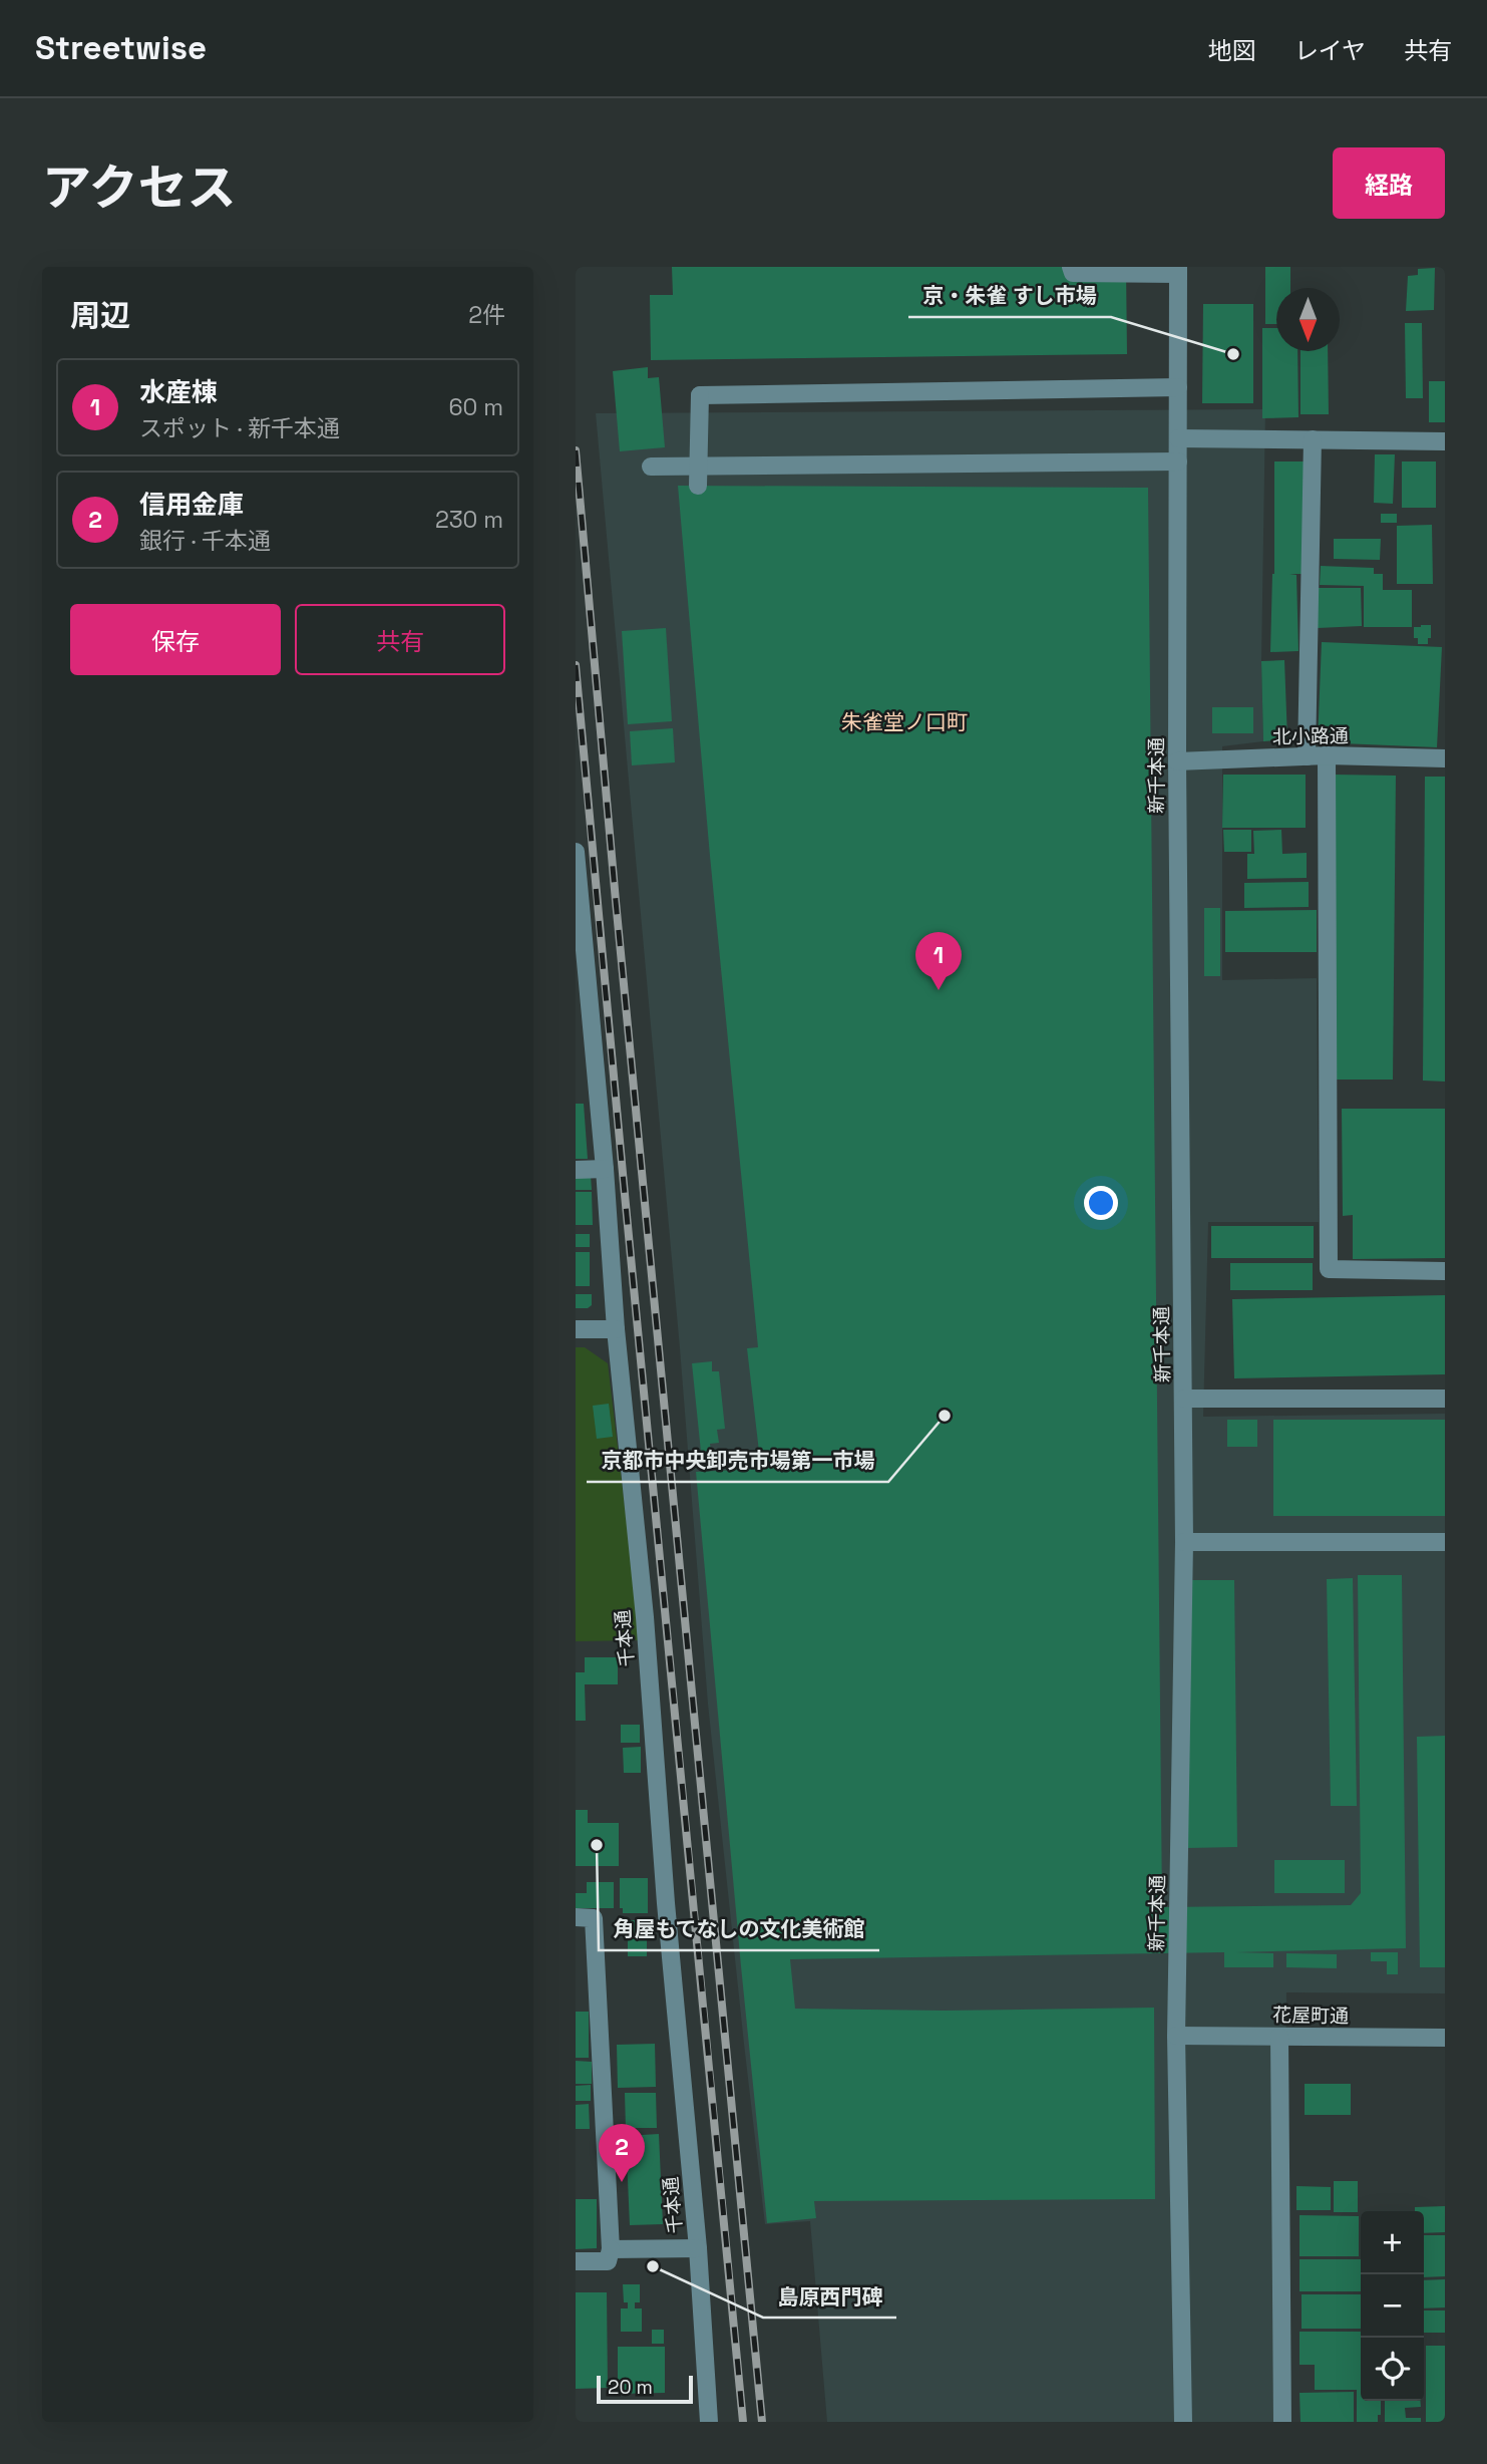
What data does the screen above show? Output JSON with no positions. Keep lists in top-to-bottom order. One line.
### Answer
{"streets":{"street":["北小路通","新千本通","千本通","花屋町通"]},"crossings":[["北小路通","新千本通"],["新千本通","花屋町通"]],"districts":["朱雀堂ノ口町"],"places":["京・朱雀 すし市場","京都市中央卸売市場第一市場","角屋もてなしの文化美術館","島原西門碑"],"scale_bar":"20 m","north":"bottom","page":{"header":"Streetwise","nav":["地図","レイヤ","共有"],"title":"アクセス","buttons":["経路",["保存","共有"]],"heading":["周辺","2件"],"list":[{"mark":"1","name":"水産棟","note":"スポット · 新千本通","value":"60 m"},{"mark":"2","name":"信用金庫","note":"銀行 · 千本通","value":"230 m"}],"pins":["1","2"],"map_buttons":["+","−"],"scale":"20 m"}}
